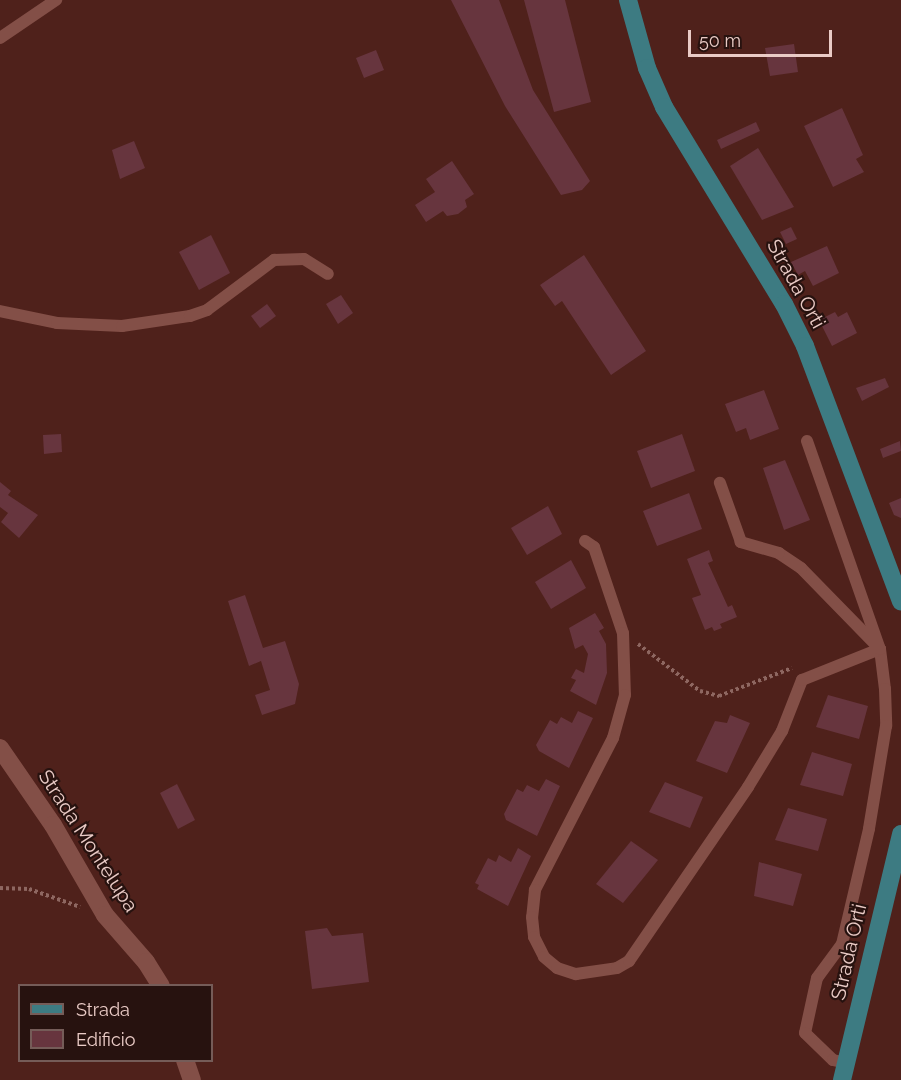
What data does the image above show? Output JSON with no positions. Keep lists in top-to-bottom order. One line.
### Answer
{"streets":{"main road":["Strada Orti"],"street":["Strada Montelupa"]},"legend":["Strada","Edificio"],"scale_bar":"50 m"}
